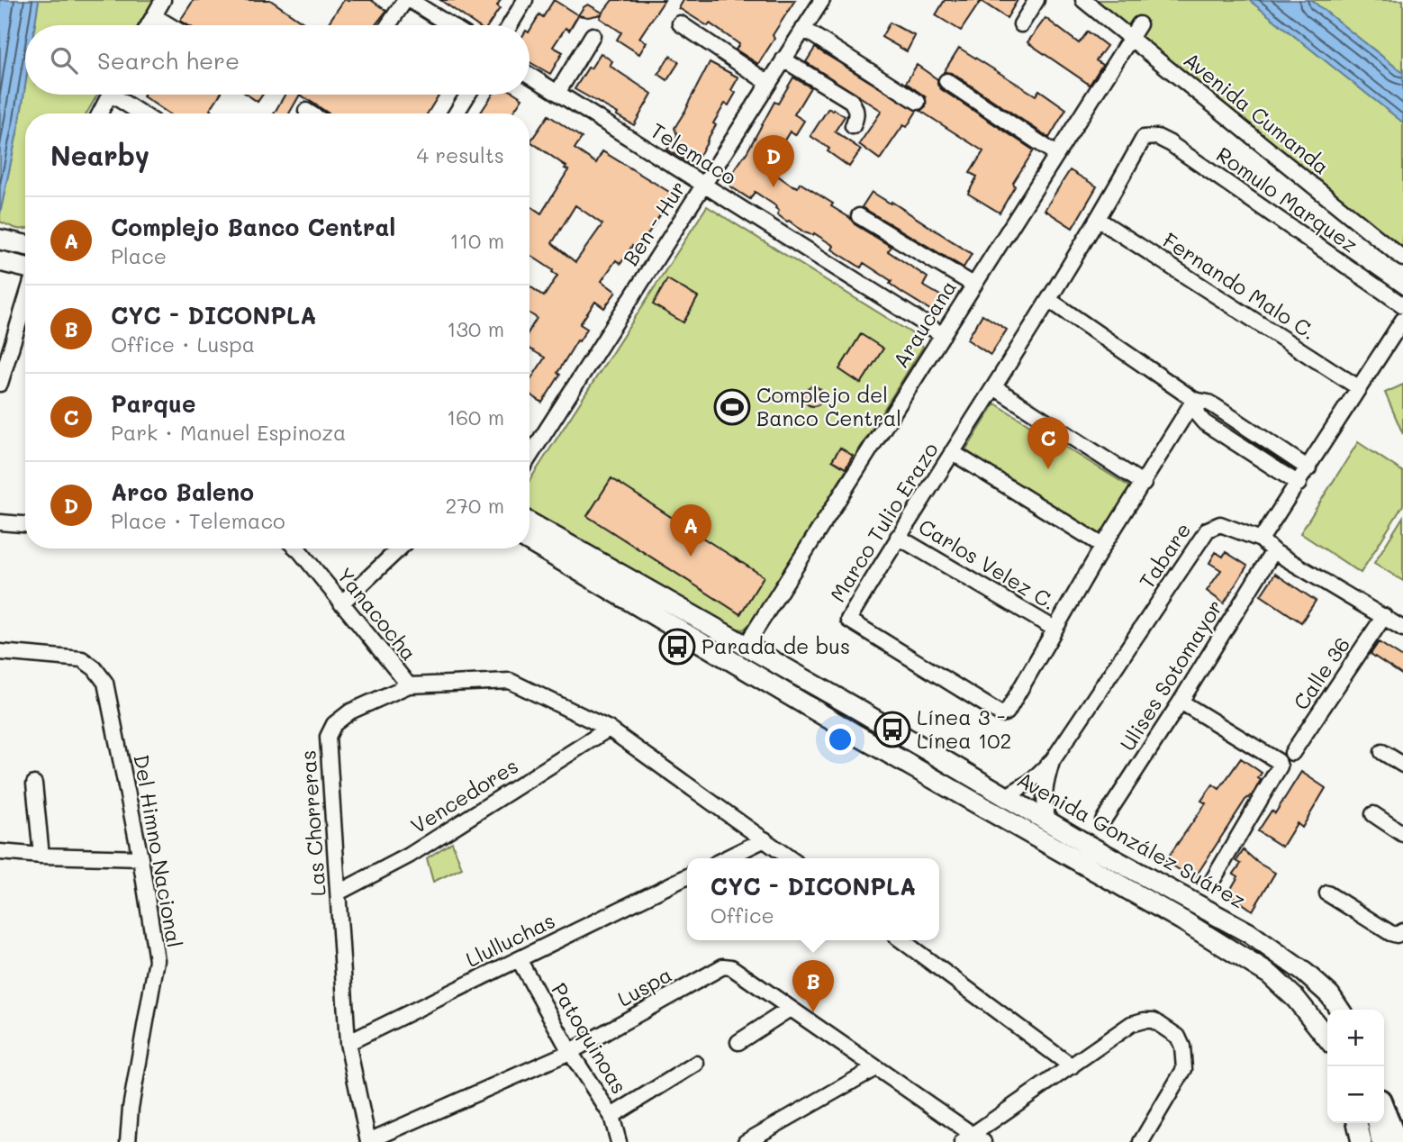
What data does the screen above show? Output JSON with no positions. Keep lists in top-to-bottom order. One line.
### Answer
{"streets":{"main road":["Avenida González Suárez"],"street":["Avenida Cumanda","Telemaco","Romulo Marquez","Ben - Hur","Fernando Malo C.","Araucana","Marco Tulio Erazo","Tabare","Carlos Velez C.","Yanacocha","Calle 36","Ulises Sotomayor","Vencedores","Las Chorreras","Del Himno Nacional","Llulluchas","Luspa","Patoquinoas"]},"crossings":[["Avenida Cumanda","Araucana"],["Telemaco","Ben - Hur"],["Telemaco","Araucana"],["Romulo Marquez","Marco Tulio Erazo"],["Fernando Malo C.","Marco Tulio Erazo"],["Araucana","Avenida González Suárez"],["Marco Tulio Erazo","Carlos Velez C."],["Tabare","Calle 36"],["Tabare","Ulises Sotomayor"],["Tabare","Avenida González Suárez"],["Yanacocha","Las Chorreras"],["Vencedores","Las Chorreras"],["Las Chorreras","Llulluchas"],["Las Chorreras","Luspa"],["Llulluchas","Patoquinoas"],["Luspa","Patoquinoas"]],"places":{"sports":["Complejo del Banco Central"],"bus stop":["Parada de bus","Línea 3 - Línea 102"]},"page":{"search":"Search here","heading":["Nearby","4 results"],"pins":["D","C","A","B"],"list":[{"mark":"A","name":"Complejo Banco Central","note":"Place","value":"110 m"},{"mark":"B","name":"CYC - DICONPLA","note":"Office · Luspa","value":"130 m"},{"mark":"C","name":"Parque","note":"Park · Manuel Espinoza","value":"160 m"},{"mark":"D","name":"Arco Baleno","note":"Place · Telemaco","value":"270 m"}],"popup":["CYC - DICONPLA","Office"],"map_buttons":["+","−"]}}
